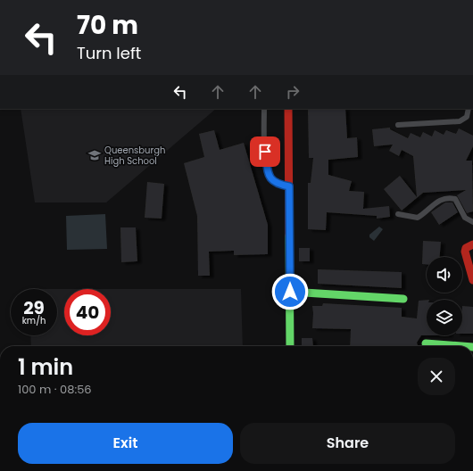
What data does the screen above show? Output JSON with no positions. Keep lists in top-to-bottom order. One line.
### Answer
{"places":{"school or university":["Queensburgh High School"]},"page":{"turn":["70 m","Turn left"],"speed":"29 km/h","limit":"40","heading":["1 min","100 m · 08:56"],"buttons":["Exit","Share"]}}
